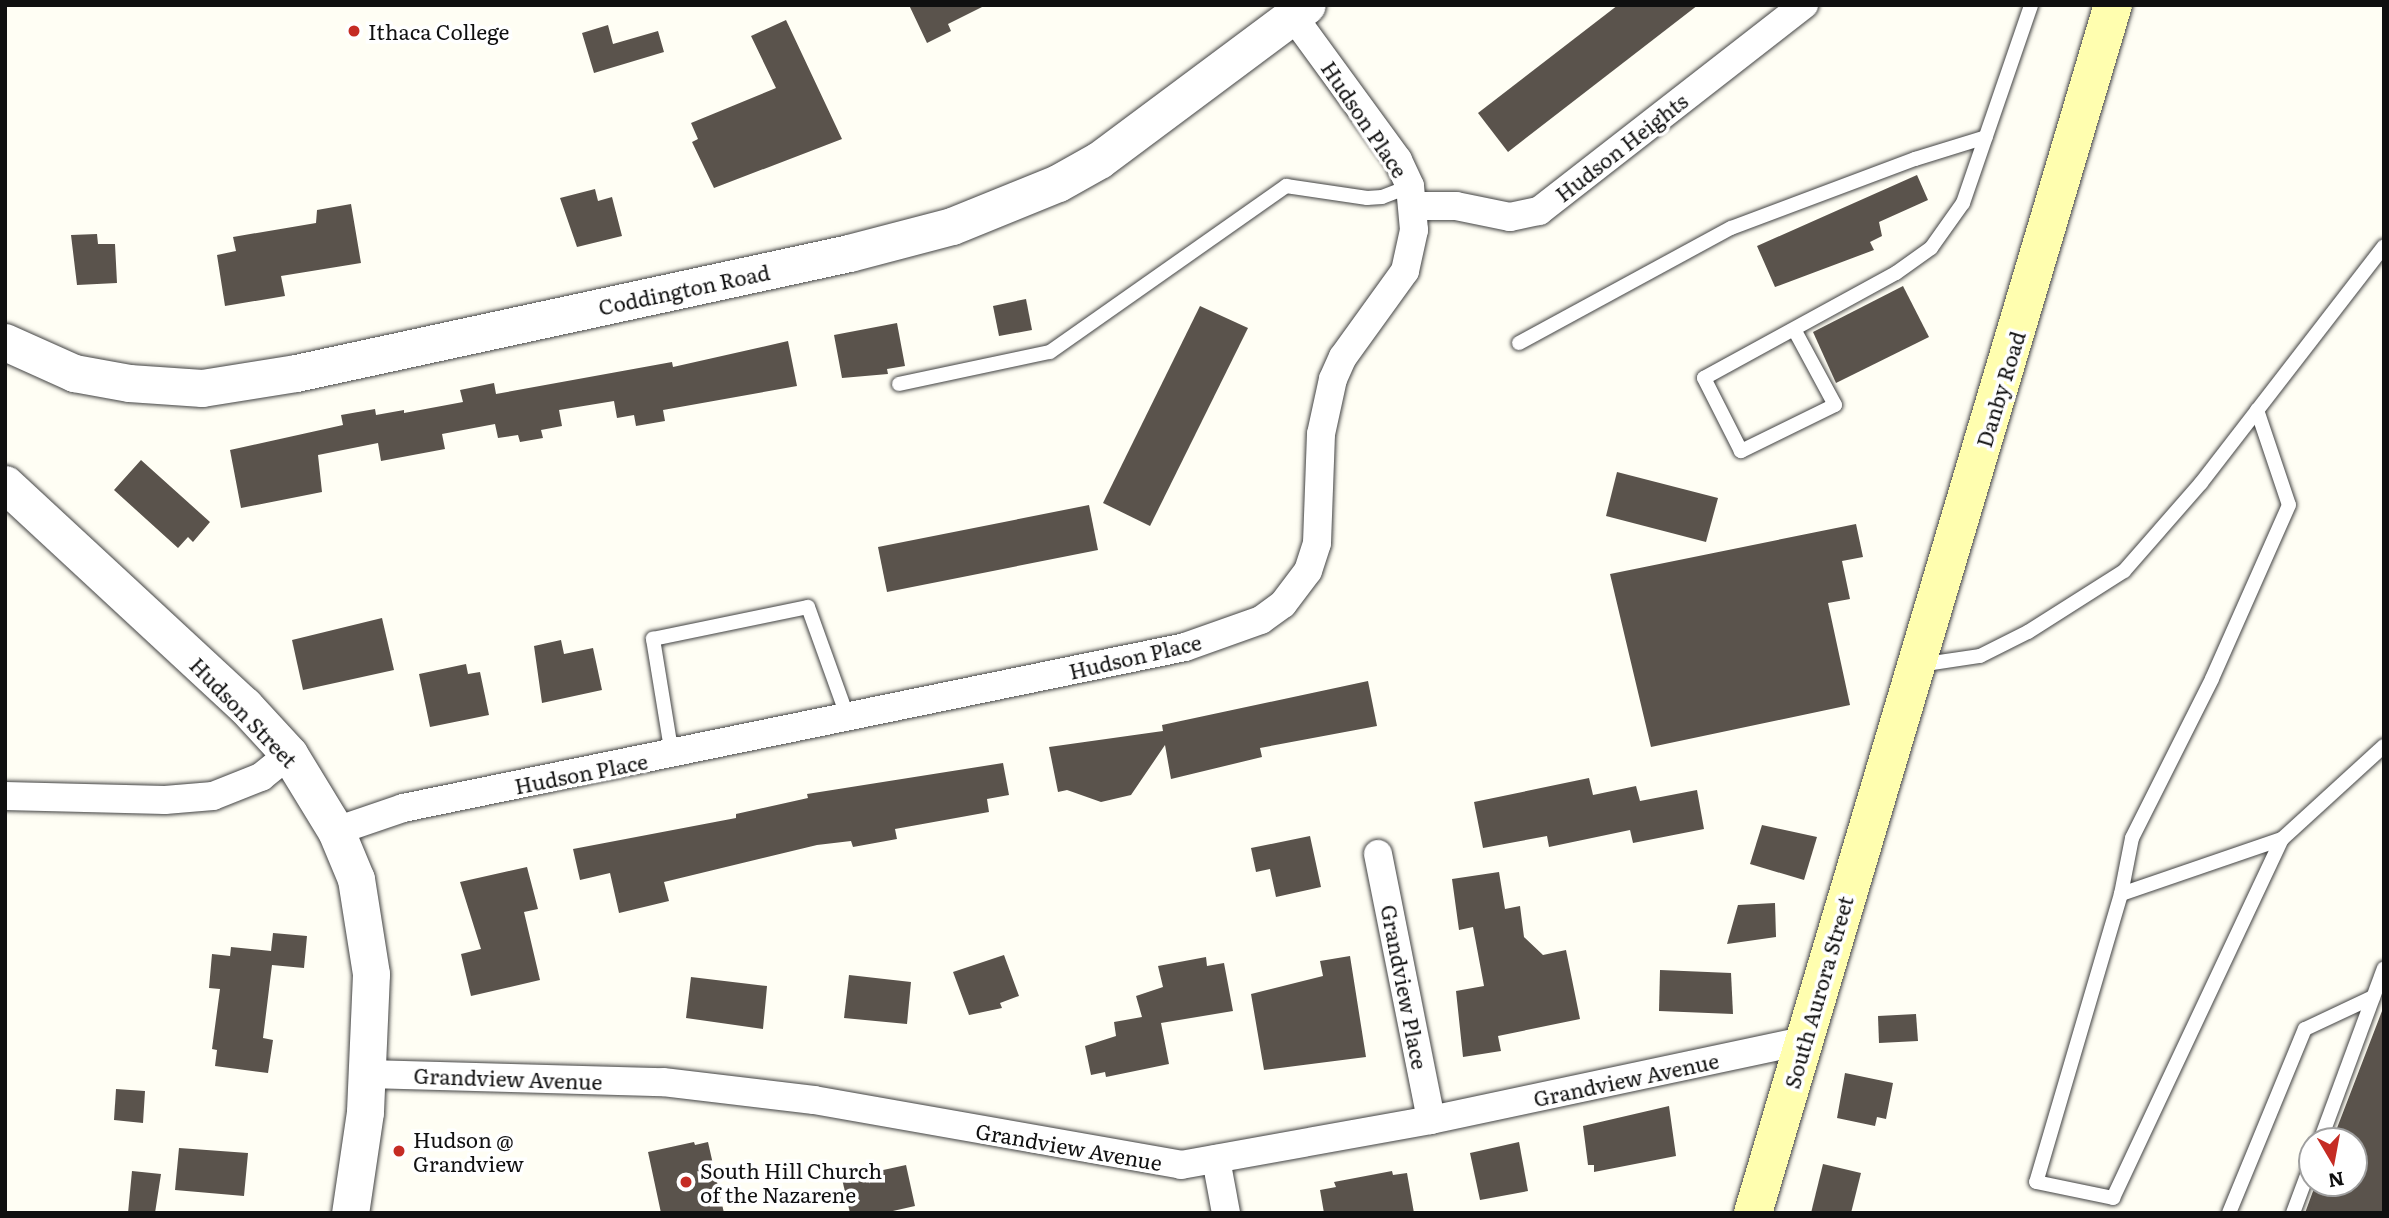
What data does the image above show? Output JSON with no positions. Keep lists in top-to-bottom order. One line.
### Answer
{"streets":{"main road":["Danby Road","South Aurora Street"],"street":["Hudson Place","Hudson Heights","Coddington Road","Hudson Street","Grandview Place","Grandview Avenue"]},"crossings":[["Hudson Place","Hudson Heights"],["Hudson Place","Coddington Road"],["Hudson Place","Hudson Street"],["Danby Road","South Aurora Street"],["Hudson Street","Grandview Avenue"],["Grandview Place","Grandview Avenue"],["South Aurora Street","Grandview Avenue"]],"places":["Ithaca College","Hudson @ Grandview","South Hill Church of the Nazarene"],"north":"bottom"}
